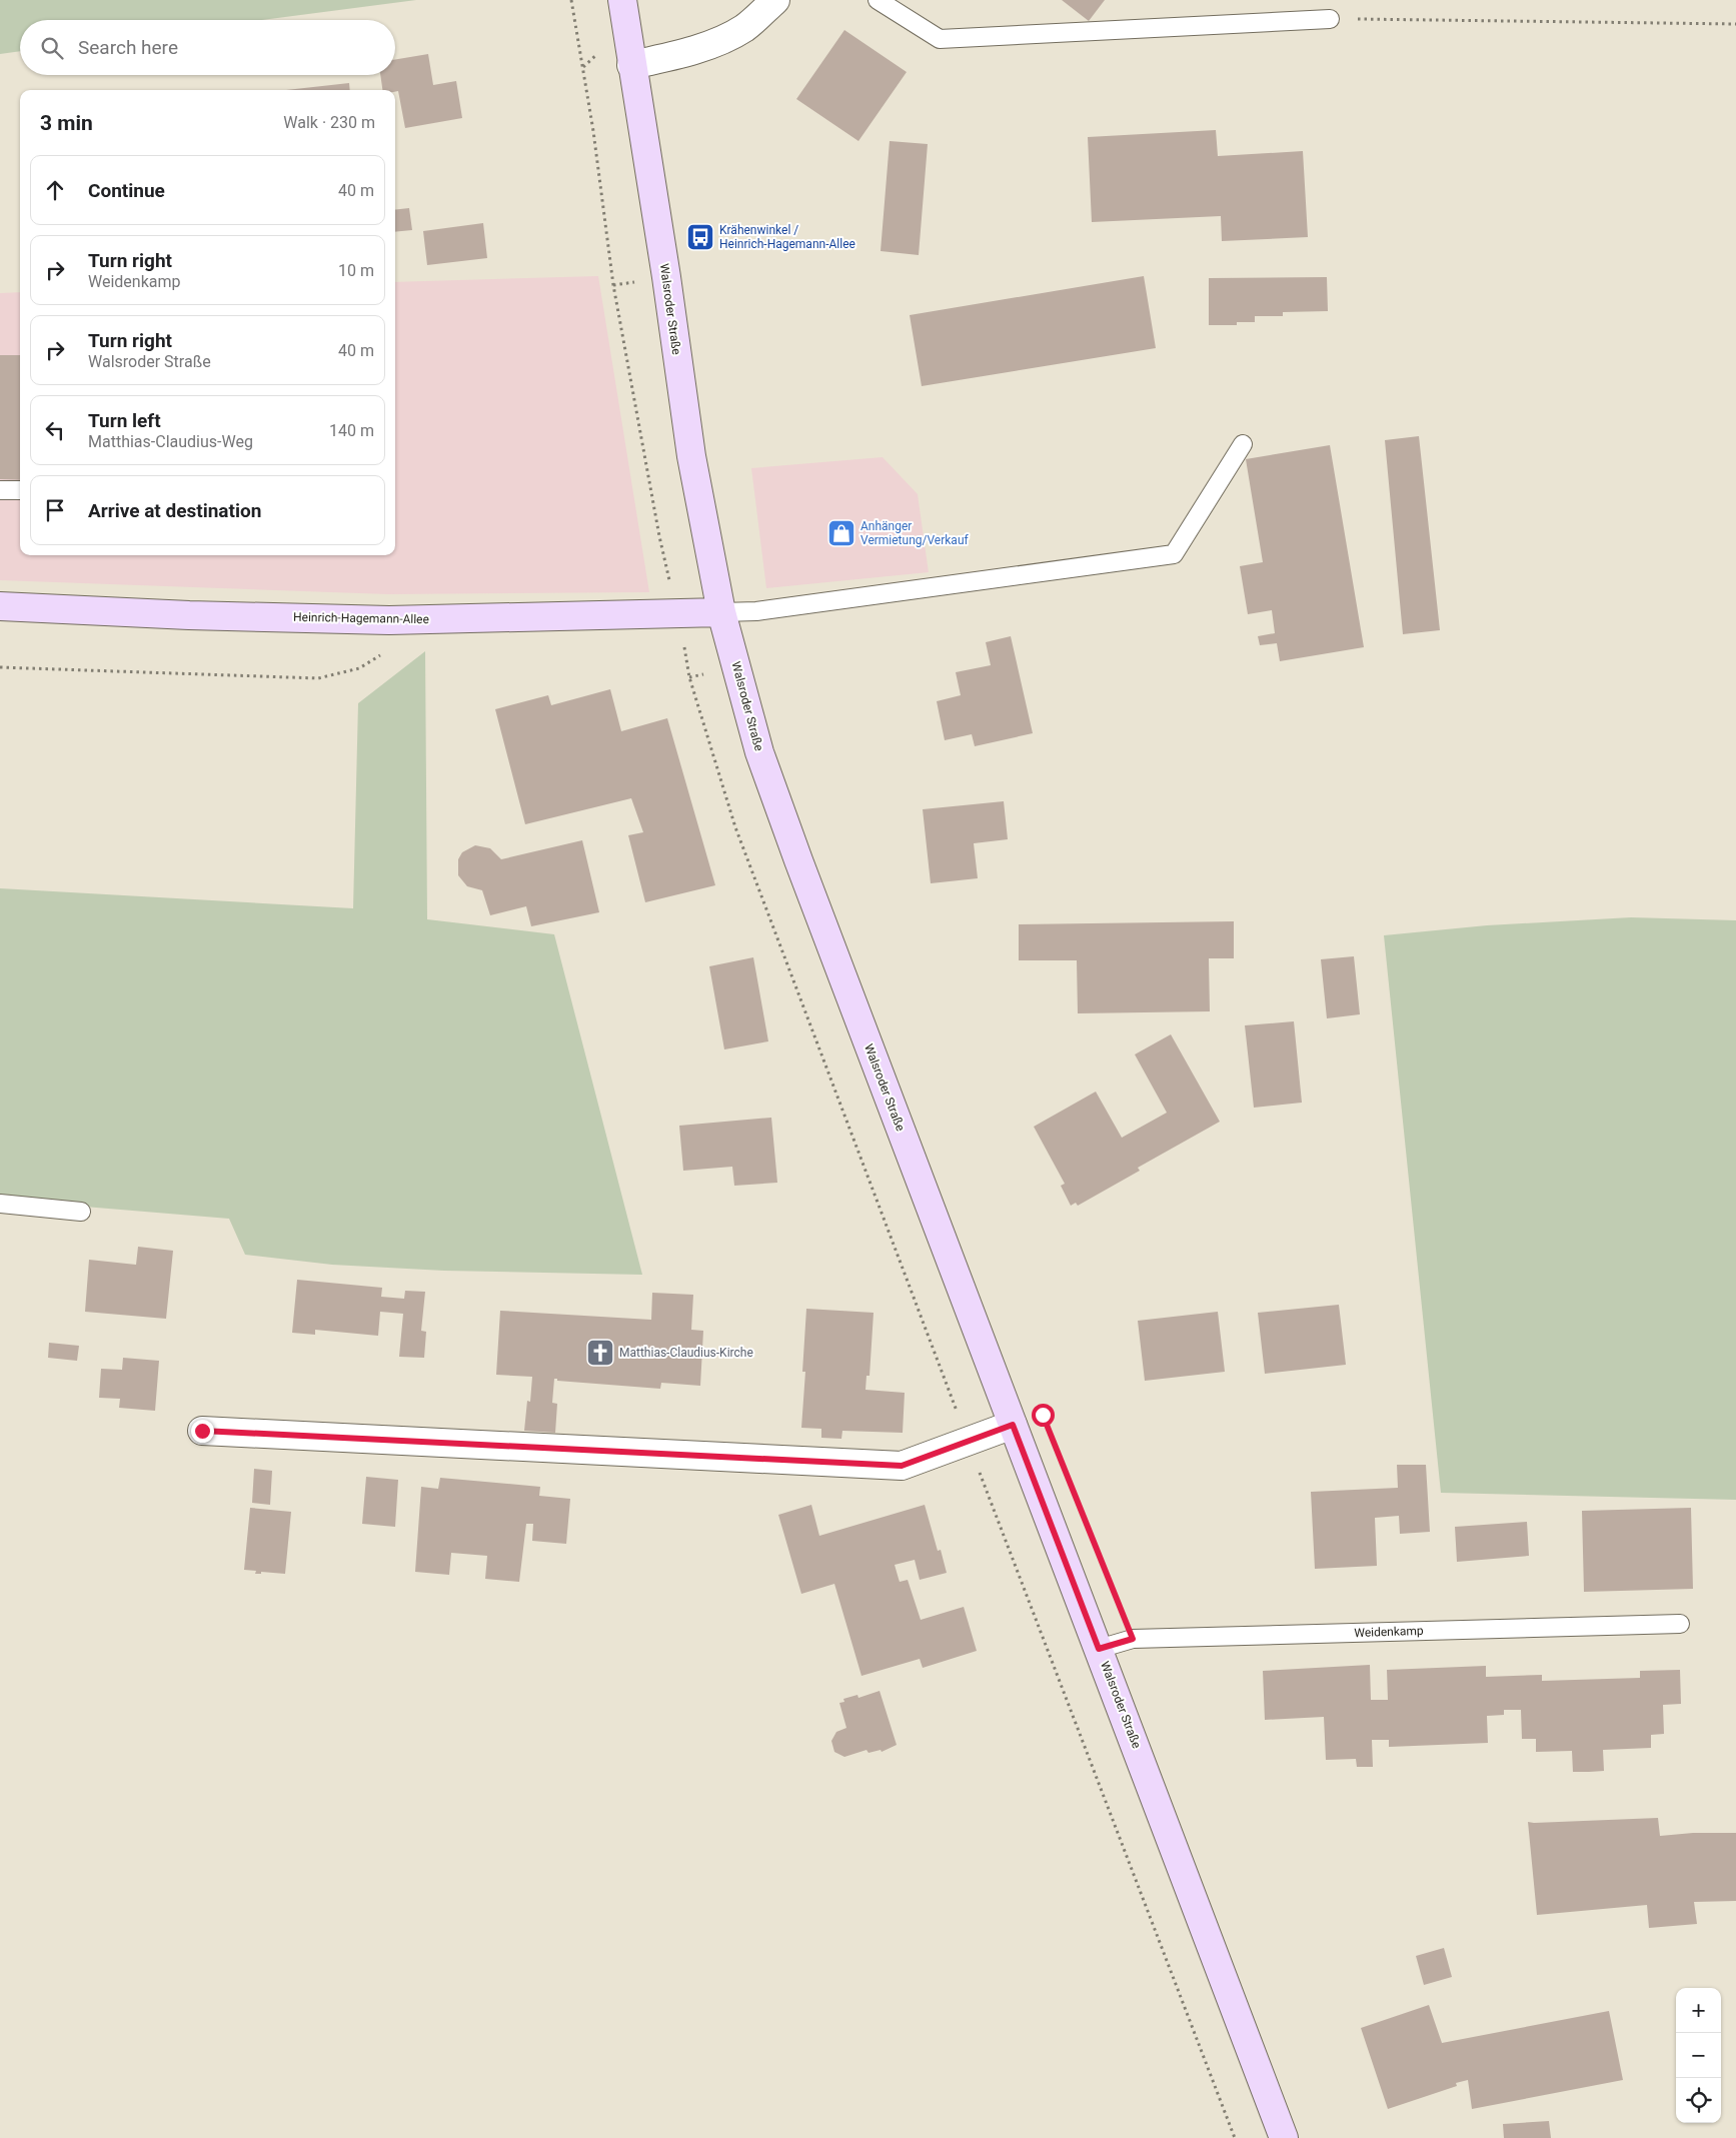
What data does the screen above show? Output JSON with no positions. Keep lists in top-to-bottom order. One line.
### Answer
{"streets":{"street":["Walsroder Straße","Heinrich-Hagemann-Allee"],"lane":["Weidenkamp"]},"crossings":[["Walsroder Straße","Heinrich-Hagemann-Allee"],["Walsroder Straße","Weidenkamp"]],"places":{"bus stop":["Krähenwinkel / Heinrich-Hagemann-Allee"],"shop":["Anhänger Vermietung/Verkauf"],"church":["Matthias-Claudius-Kirche"]},"page":{"search":"Search here","heading":["3 min","Walk · 230 m"],"list":[["Continue","40 m"],["Turn right","Weidenkamp","10 m"],["Turn right","Walsroder Straße","40 m"],["Turn left","Matthias-Claudius-Weg","140 m"],"Arrive at destination"],"map_buttons":["+","−"]}}
